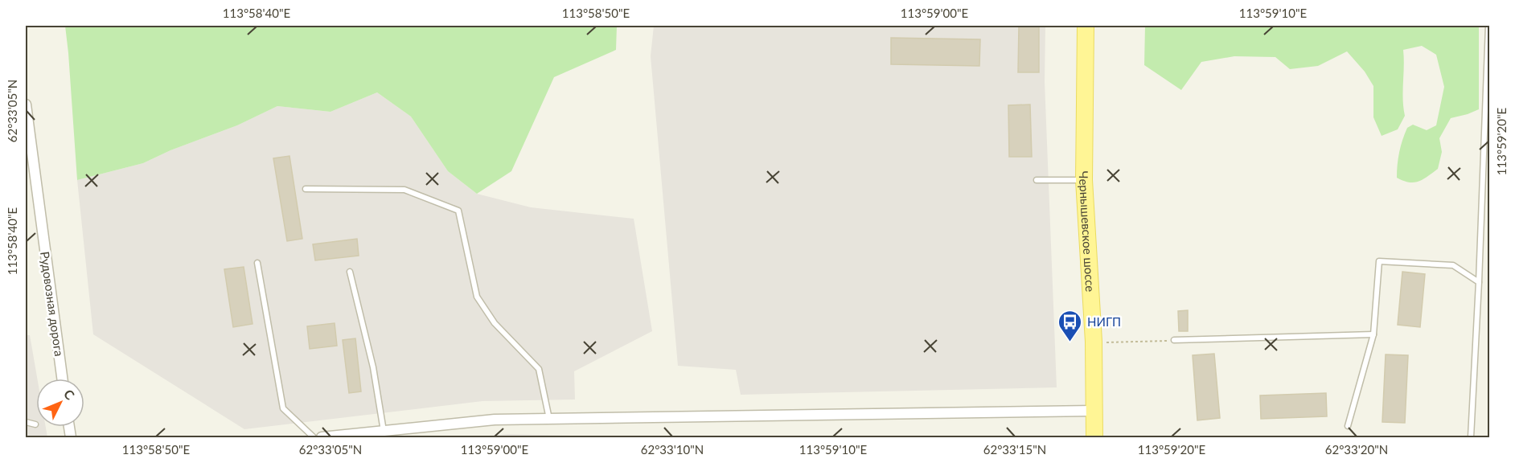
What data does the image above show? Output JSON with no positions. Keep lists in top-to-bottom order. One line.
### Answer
{"streets":{"main road":["Чернышевское шоссе"],"street":["Рудовозная дорога"]},"places":{"bus stop":["НИГП"]},"north":"top right","coordinates":["113°58'40\"E","113°58'50\"E","113°59'00\"E","113°59'10\"E","62°33'05\"N","113°59'20\"E","62°33'10\"N","62°33'15\"N","62°33'20\"N"]}
